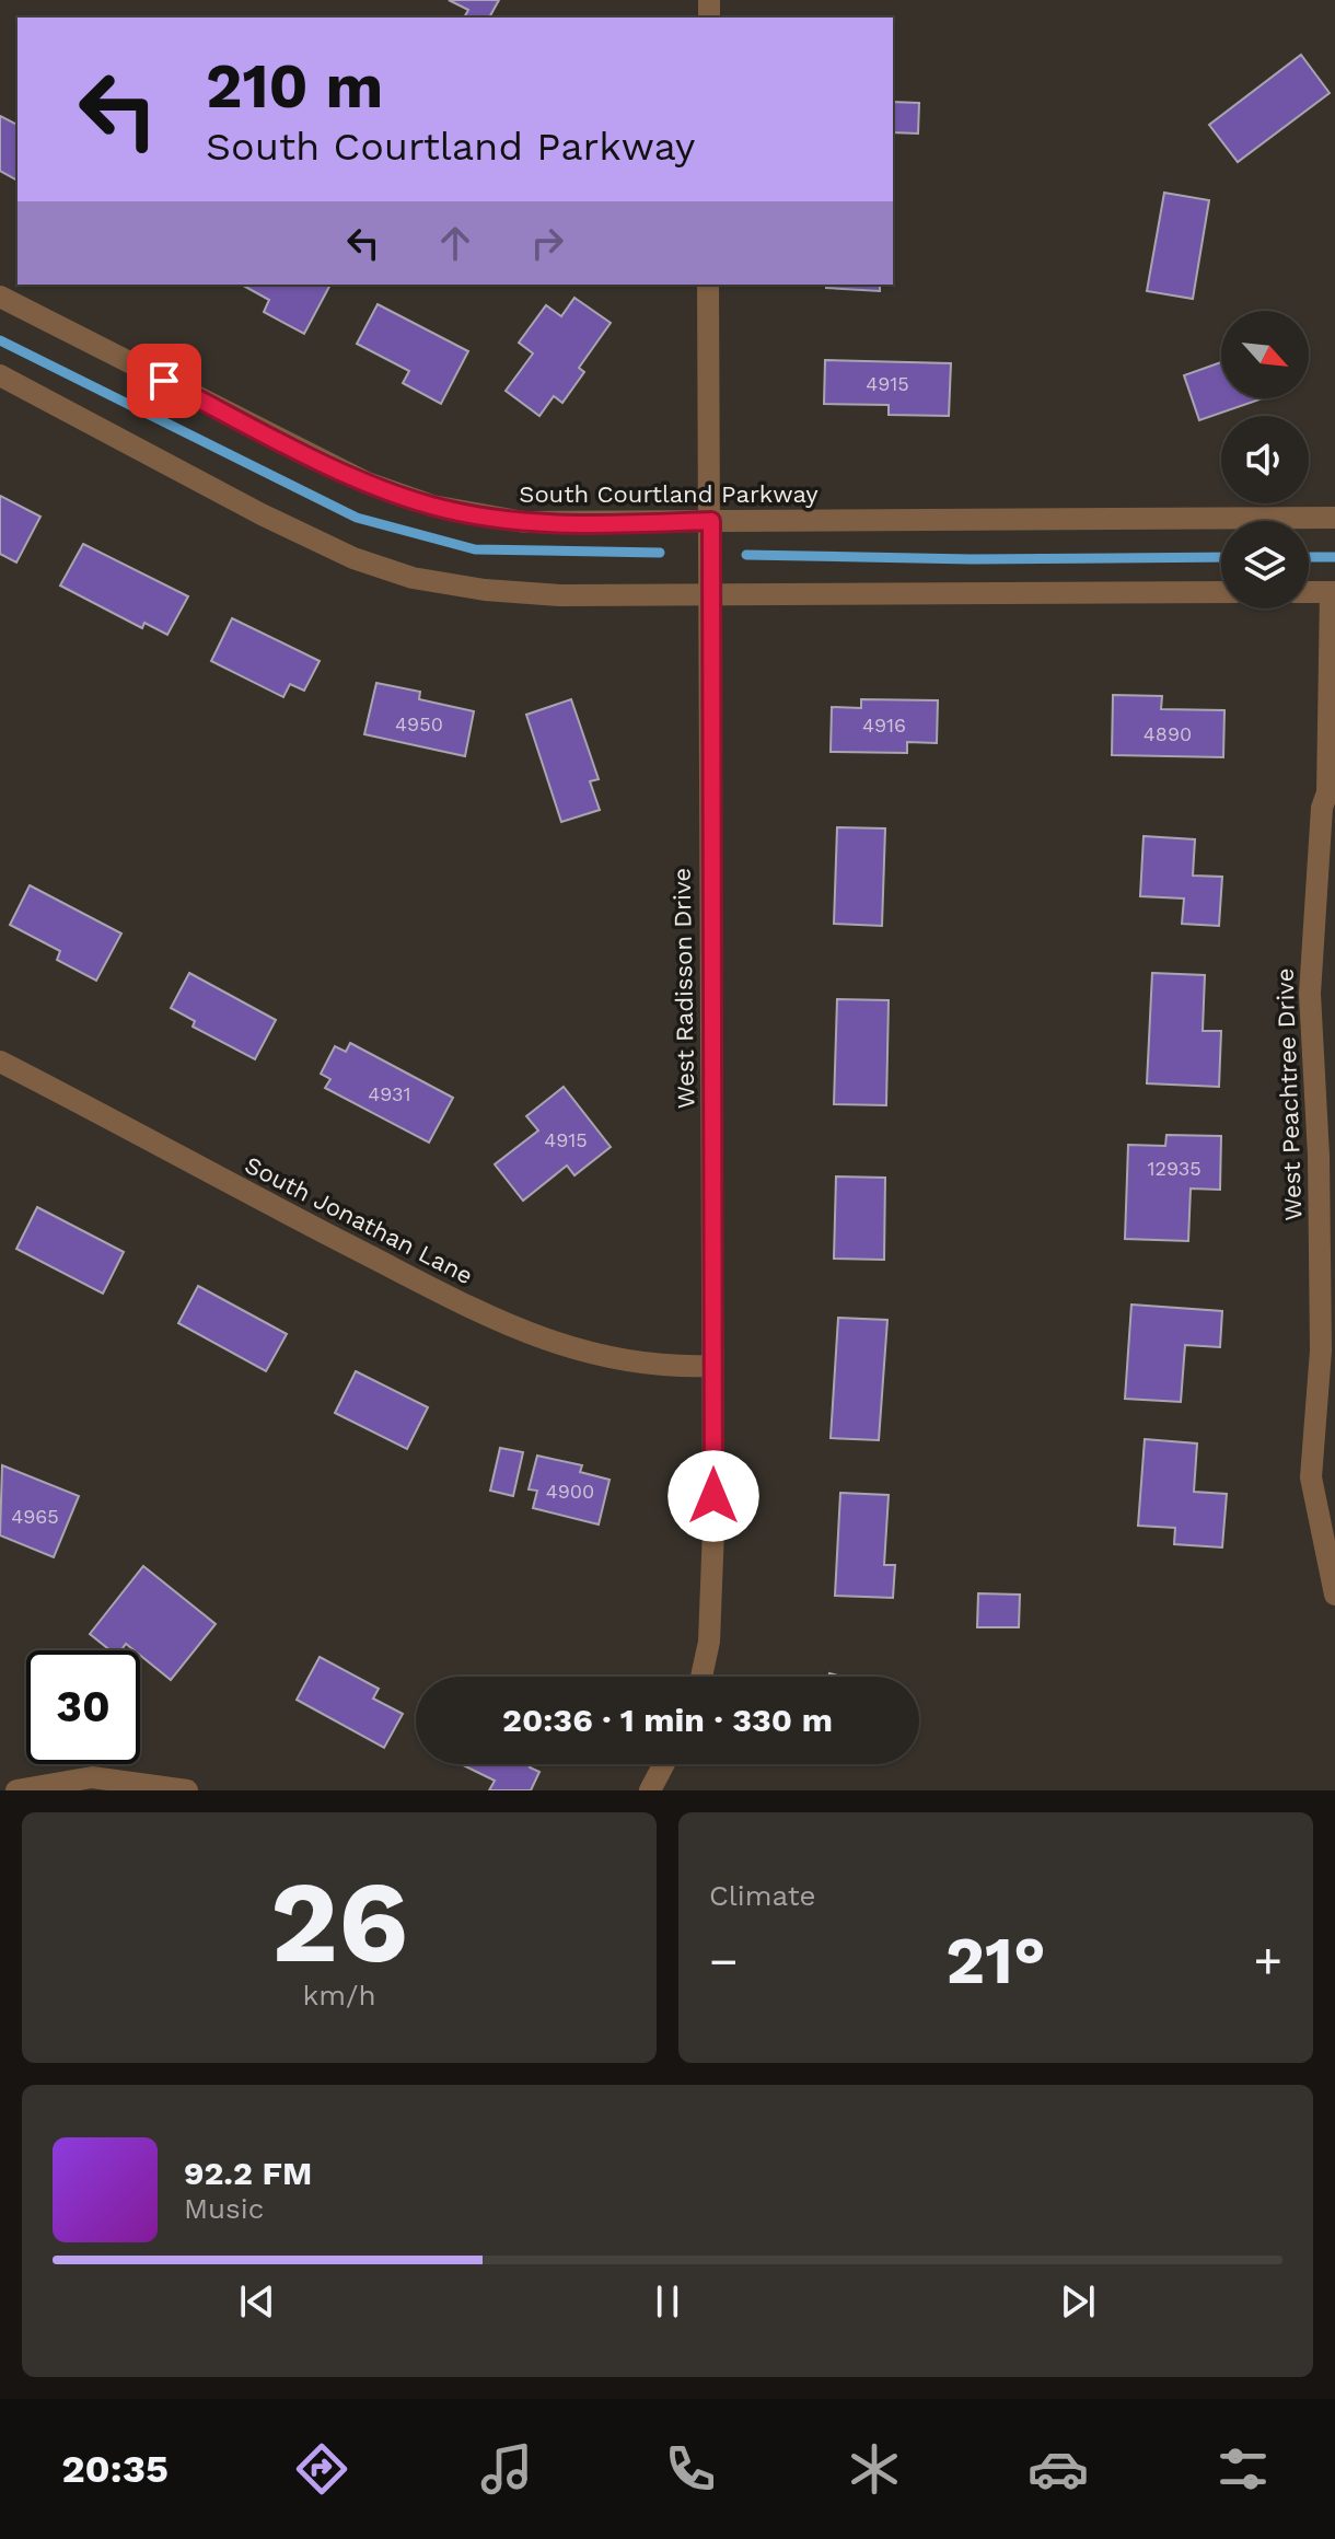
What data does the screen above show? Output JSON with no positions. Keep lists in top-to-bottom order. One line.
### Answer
{"streets":{"street":["South Courtland Parkway","West Radisson Drive","West Peachtree Drive","South Jonathan Lane"]},"crossings":[["South Courtland Parkway","West Radisson Drive"],["West Radisson Drive","South Jonathan Lane"]],"house_numbers":["4915","4950","4916","4890","4931","4915","12935","4900","4965"],"north":"bottom right","page":{"turn":["210 m","South Courtland Parkway"],"limit":"30","trip":"20:36 · 1 min · 330 m","tile":[["26","km/h"],"Climate"],"heat":["−","21°","+"],"song":["92.2 FM","Music"],"tabs":"20:35"}}
